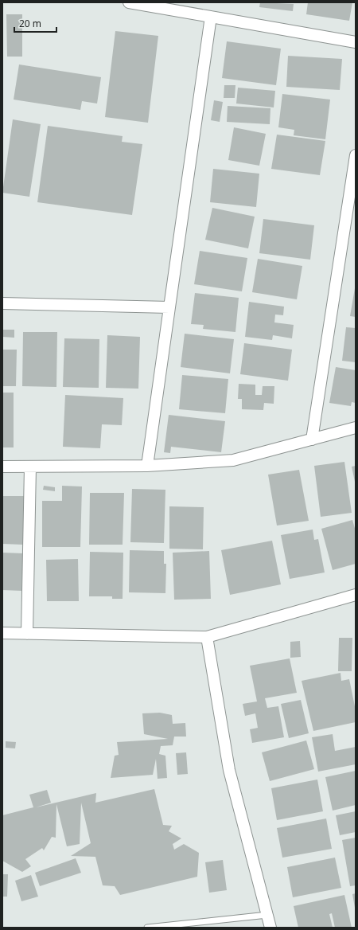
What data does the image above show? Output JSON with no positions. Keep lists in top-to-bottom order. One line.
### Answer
{"scale_bar":"20 m"}
